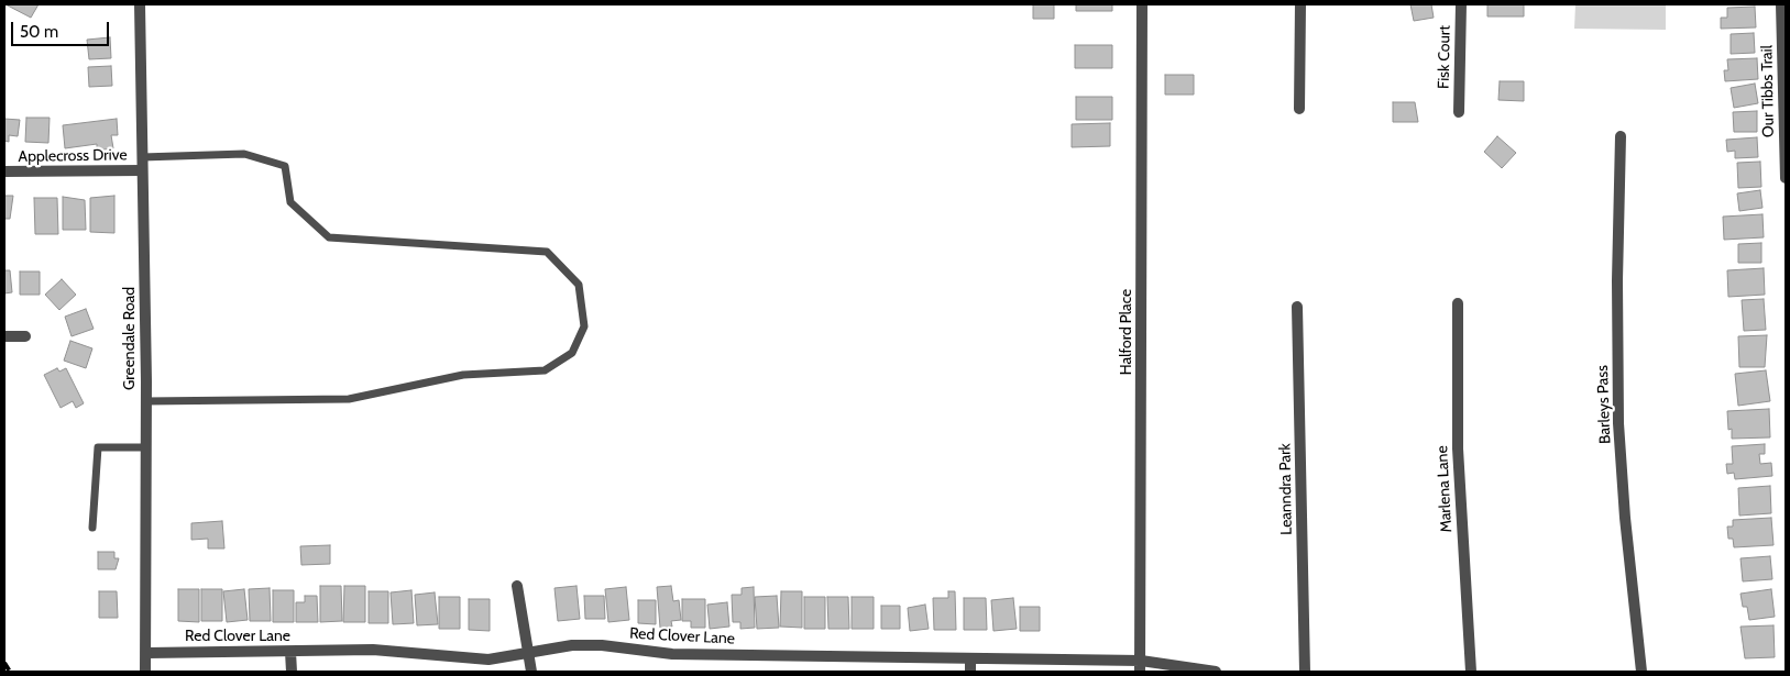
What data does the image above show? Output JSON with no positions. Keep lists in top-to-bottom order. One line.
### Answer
{"streets":{"street":["Fisk Court","Our Tibbs Trail","Applecross Drive","Halford Place","Greendale Road","Barleys Pass","Leanndra Park","Marlena Lane","Red Clover Lane"]},"crossings":[["Applecross Drive","Greendale Road"],["Halford Place","Red Clover Lane"],["Greendale Road","Red Clover Lane"]],"scale_bar":"50 m"}
